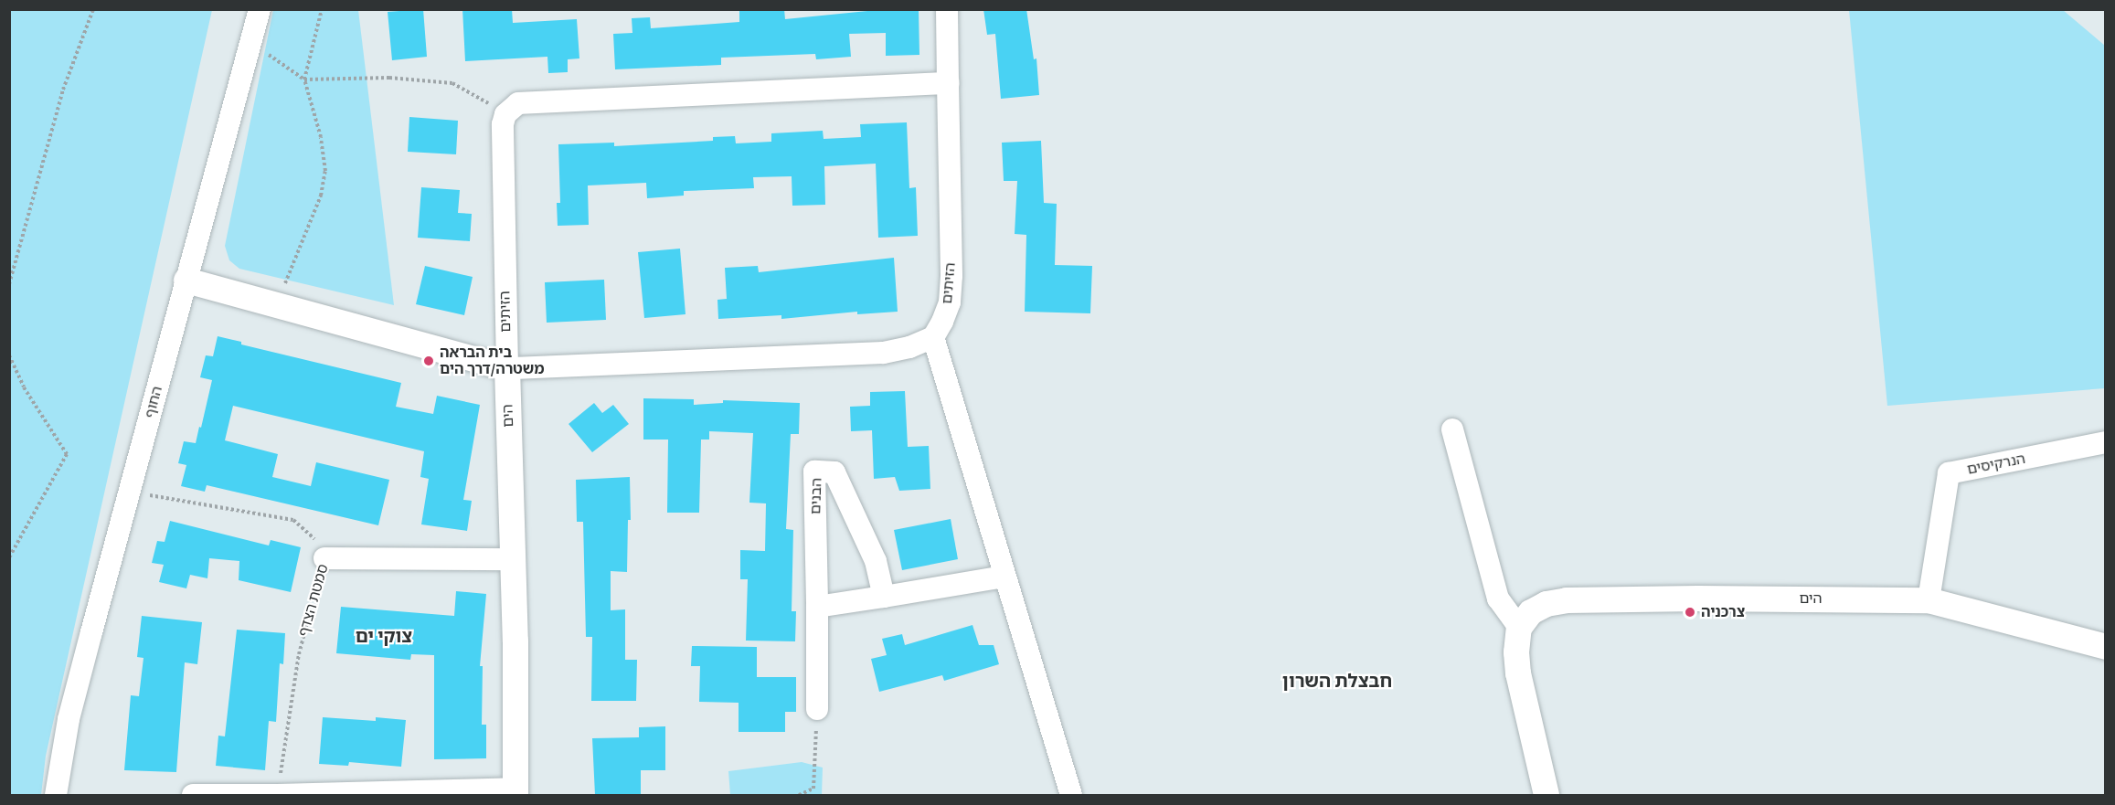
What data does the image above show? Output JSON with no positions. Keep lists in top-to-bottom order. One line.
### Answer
{"streets":{"street":["הזיתים","החוף","הים","הנרקיסים","הבנים","סמטת הצדף"]},"crossings":[["הזיתים","הים"],["הים","הנרקיסים"],["הים","סמטת הצדף"]],"districts":["צוקי ים","חבצלת השרון"],"places":["בית הבראה משטרה/דרך הים","צרכניה"]}
